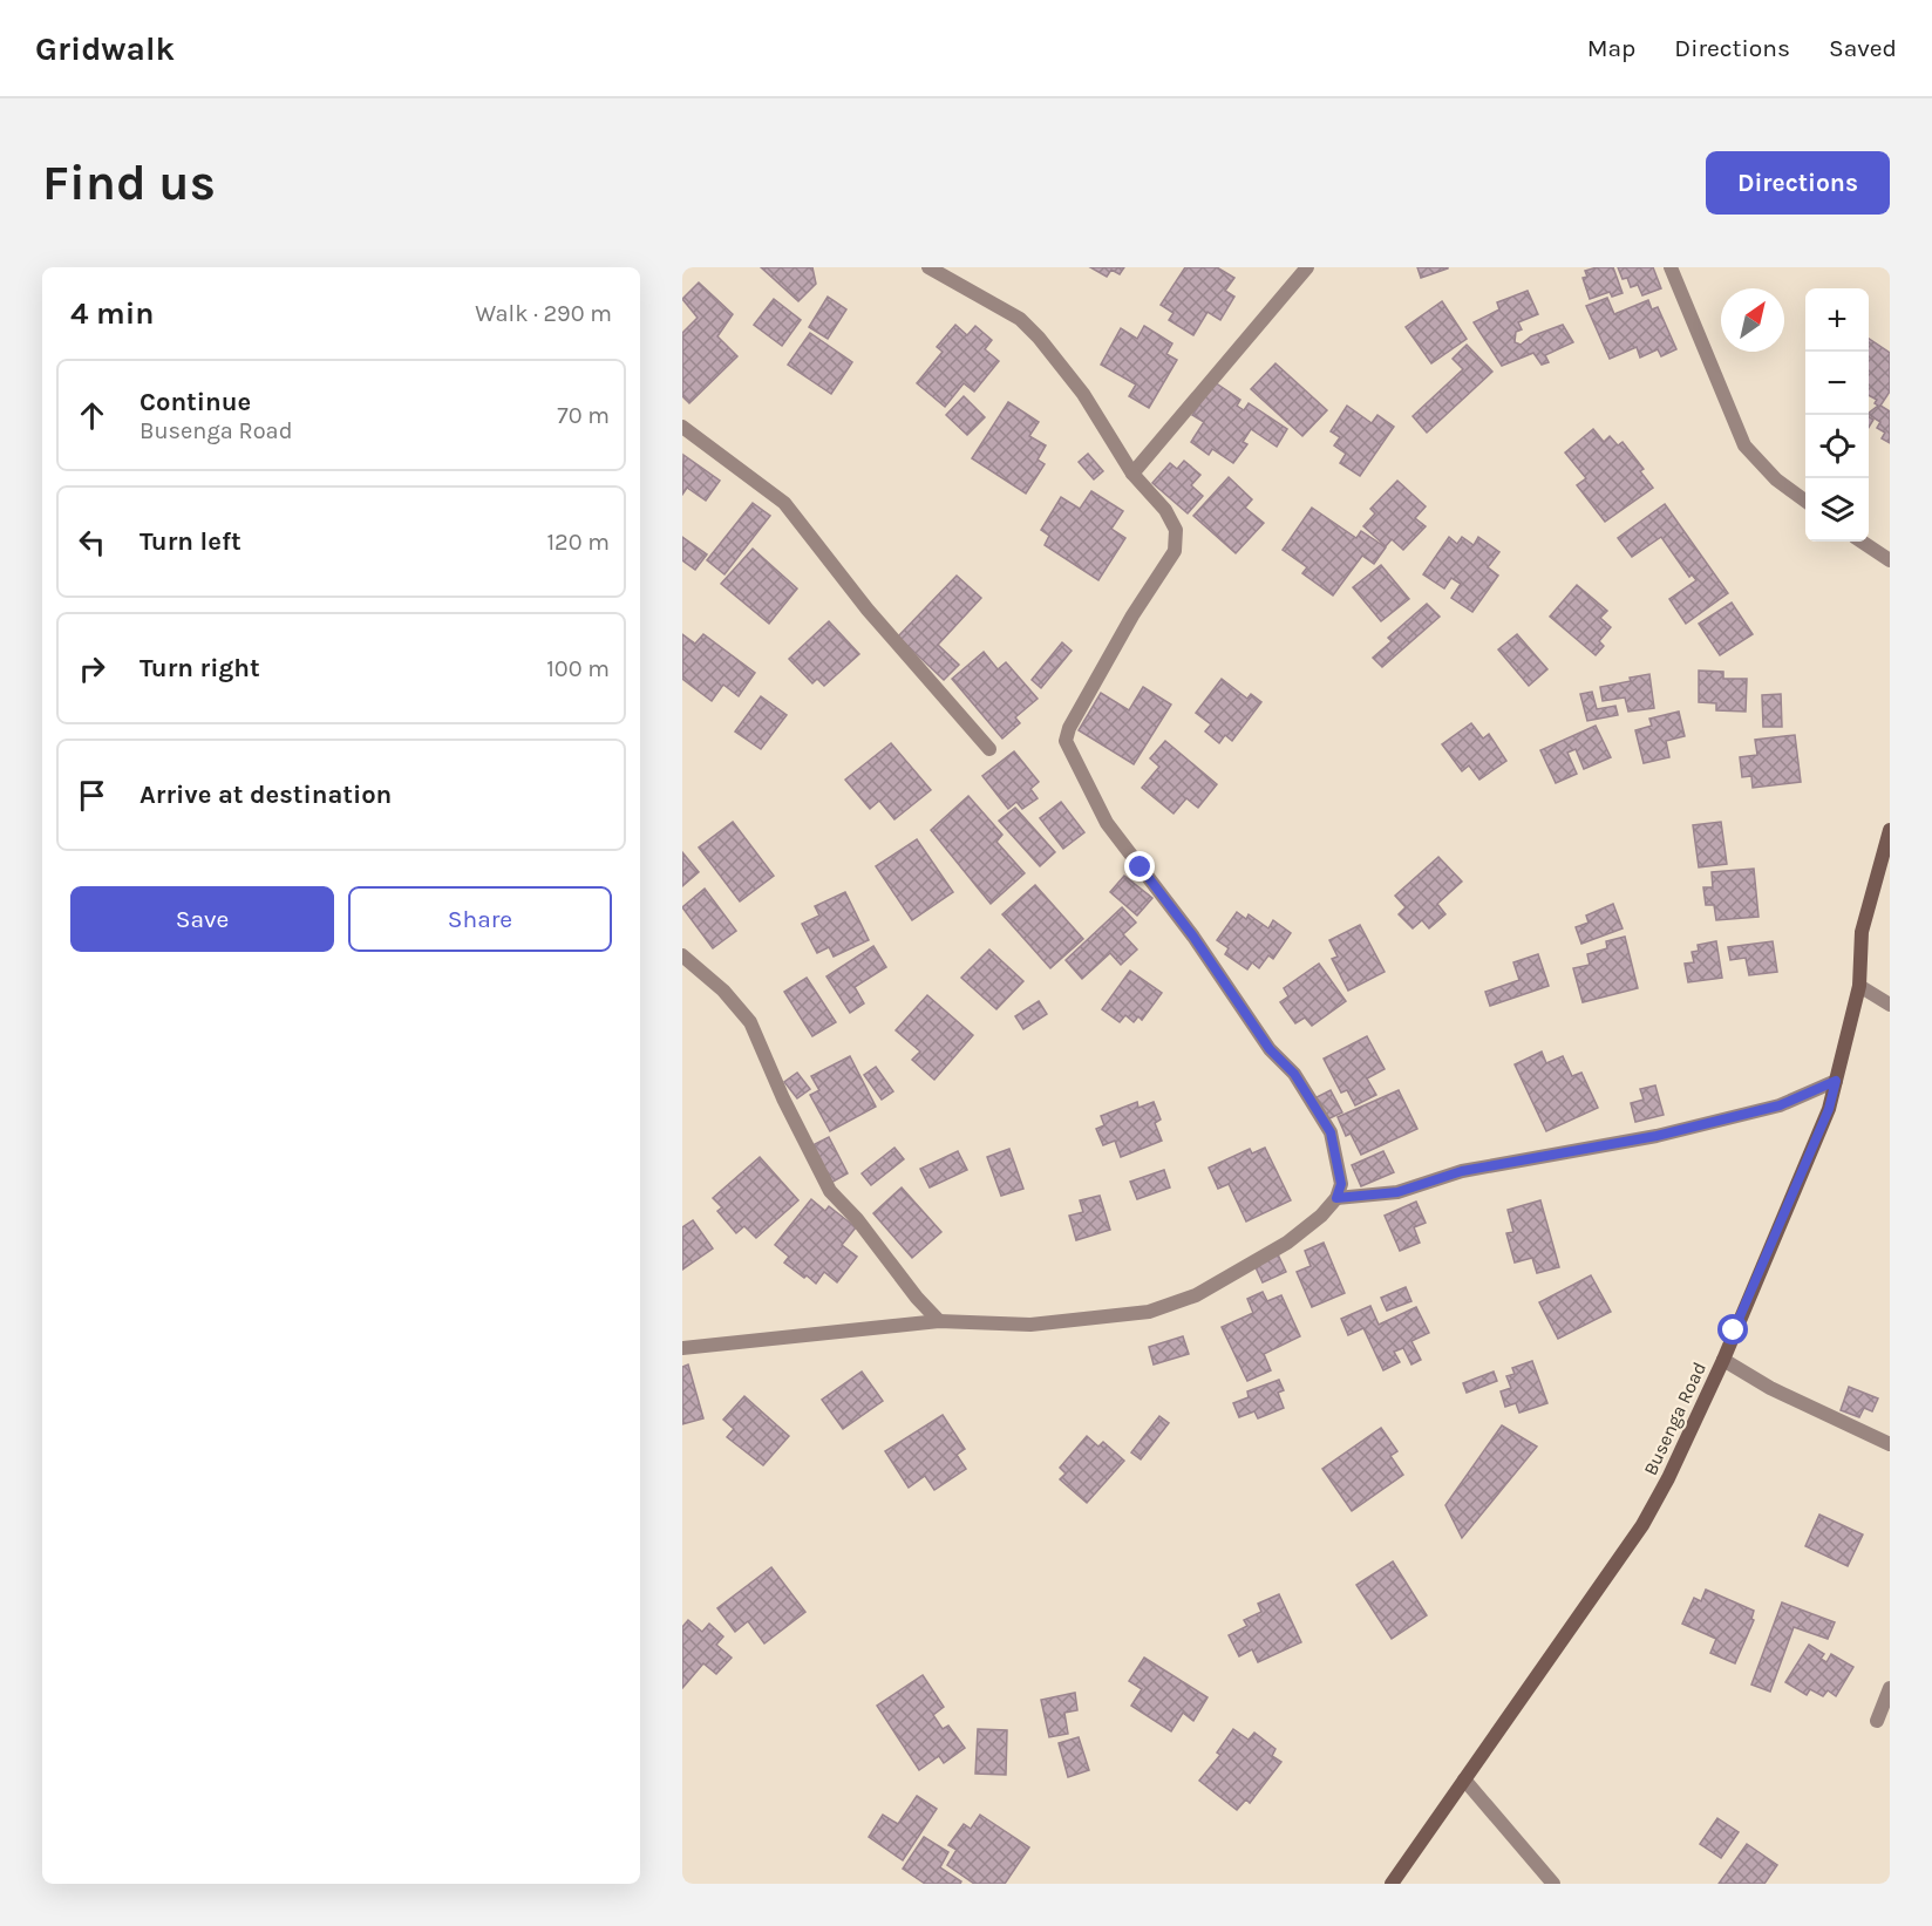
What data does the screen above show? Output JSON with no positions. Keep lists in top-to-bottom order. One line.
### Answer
{"streets":{"street":["Busenga Road"]},"north":"top right","page":{"header":"Gridwalk","nav":["Map","Directions","Saved"],"buttons":["Directions",["Save","Share"]],"title":"Find us","heading":["4 min","Walk · 290 m"],"map_buttons":["+","−"],"list":[["Continue","Busenga Road","70 m"],["Turn left","120 m"],["Turn right","100 m"],"Arrive at destination"]}}
